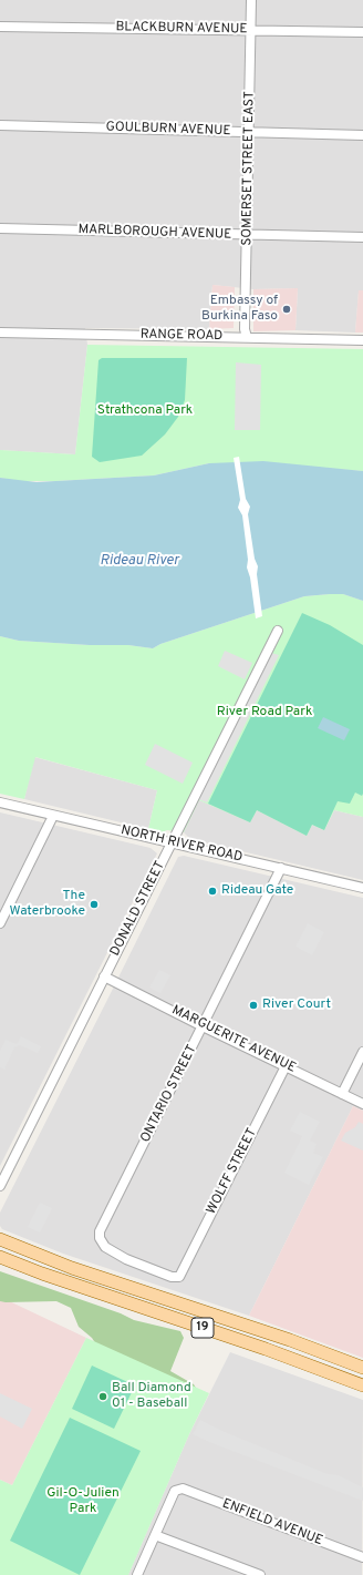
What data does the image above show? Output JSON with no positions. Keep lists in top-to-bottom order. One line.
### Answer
{"streets":{"main road":["19"],"street":["BLACKBURN AVENUE","GOULBURN AVENUE","SOMERSET STREET EAST","MARLBOROUGH AVENUE","RANGE ROAD","NORTH RIVER ROAD","DONALD STREET","MARGUERITE AVENUE","ONTARIO STREET","WOLFF STREET","ENFIELD AVENUE"]},"crossings":[["BLACKBURN AVENUE","SOMERSET STREET EAST"],["GOULBURN AVENUE","SOMERSET STREET EAST"],["SOMERSET STREET EAST","MARLBOROUGH AVENUE"],["SOMERSET STREET EAST","RANGE ROAD"],["NORTH RIVER ROAD","DONALD STREET"],["NORTH RIVER ROAD","ONTARIO STREET"],["DONALD STREET","MARGUERITE AVENUE"],["MARGUERITE AVENUE","ONTARIO STREET"],["MARGUERITE AVENUE","WOLFF STREET"],["ONTARIO STREET","WOLFF STREET"]],"water":["Rideau River"],"parks":["Strathcona Park","River Road Park","Gil-O-Julien Park"],"places":["Embassy of Burkina Faso","Rideau Gate","The Waterbrooke","River Court","Ball Diamond 01 - Baseball"]}
